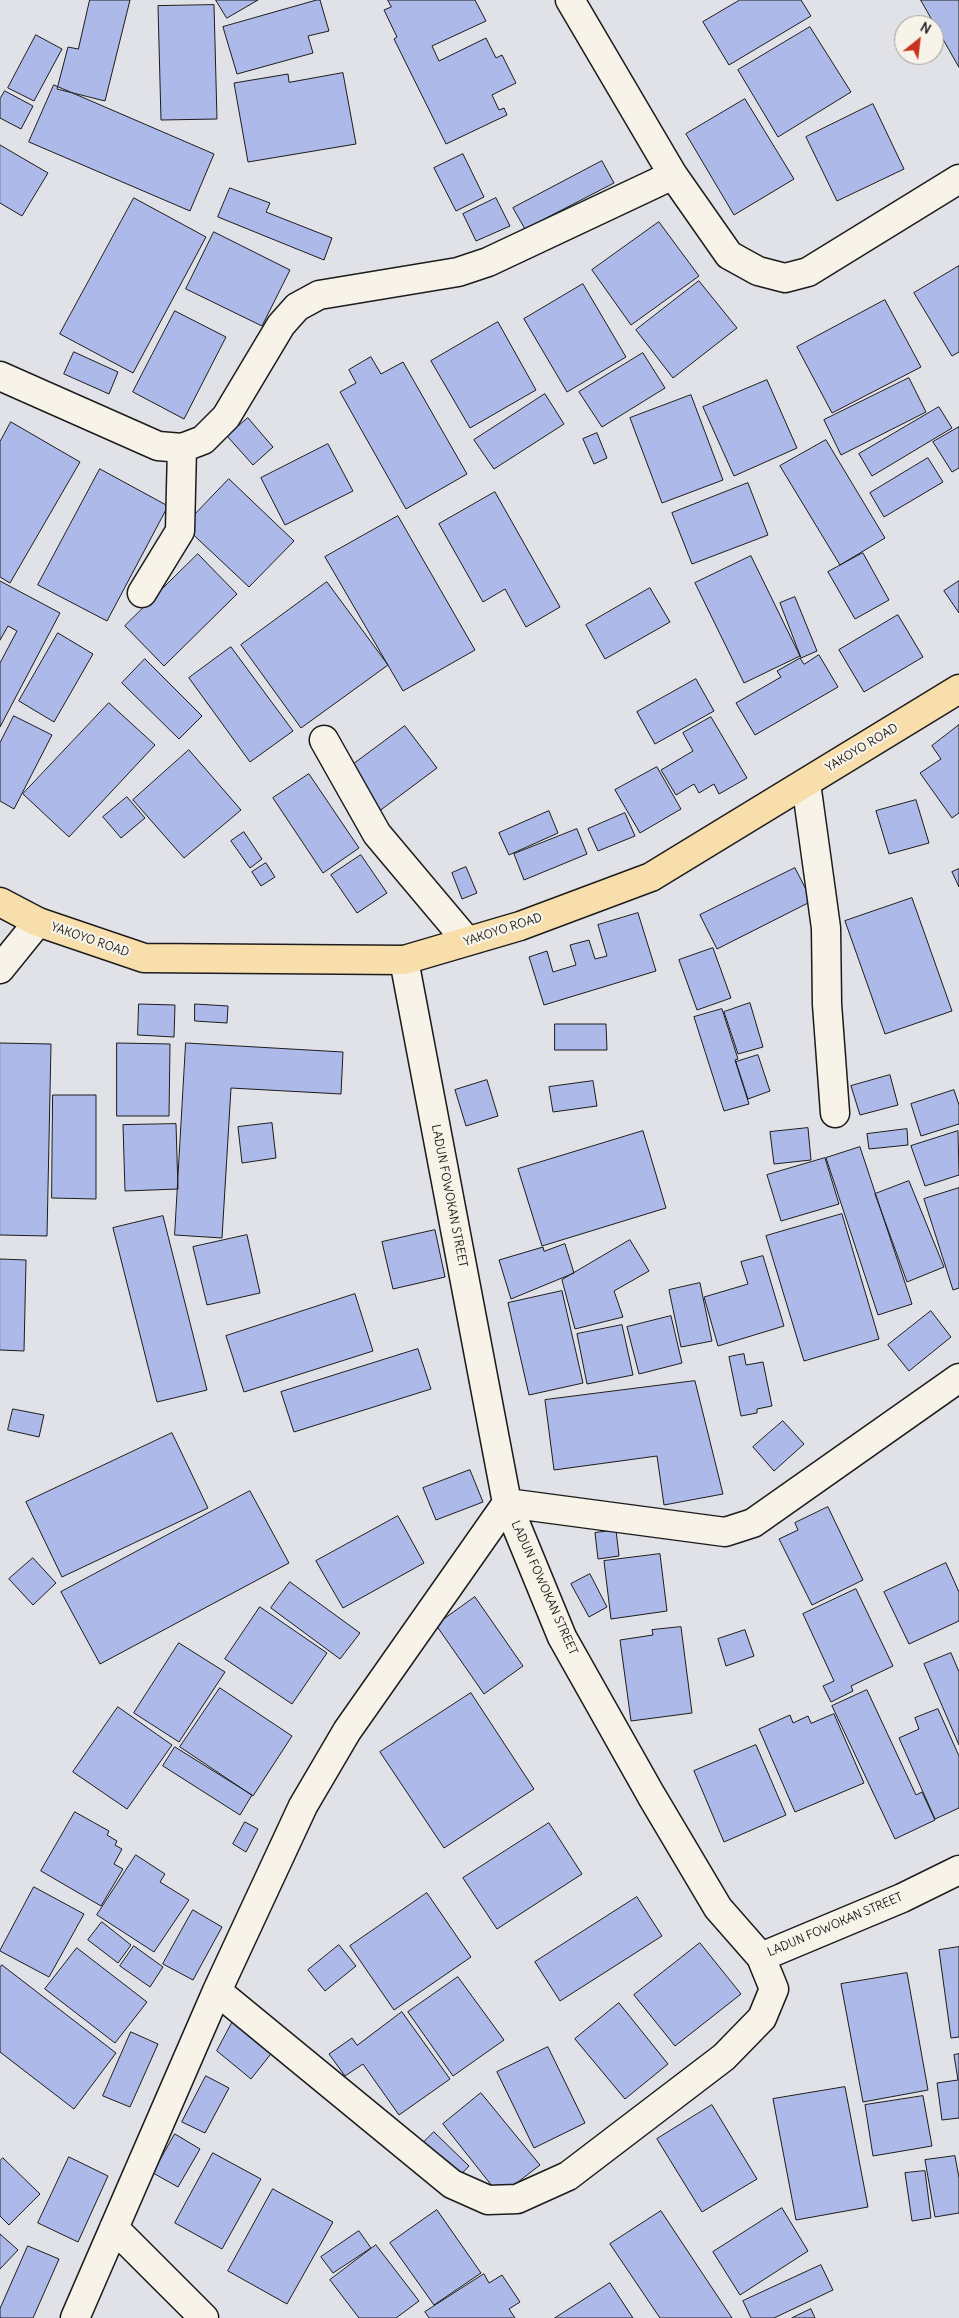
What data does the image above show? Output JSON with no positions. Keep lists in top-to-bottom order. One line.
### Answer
{"streets":{"main road":["YAKOYO ROAD"],"street":["LADUN FOWOKAN STREET"]},"crossings":[["YAKOYO ROAD","LADUN FOWOKAN STREET"]],"north":"top right"}
